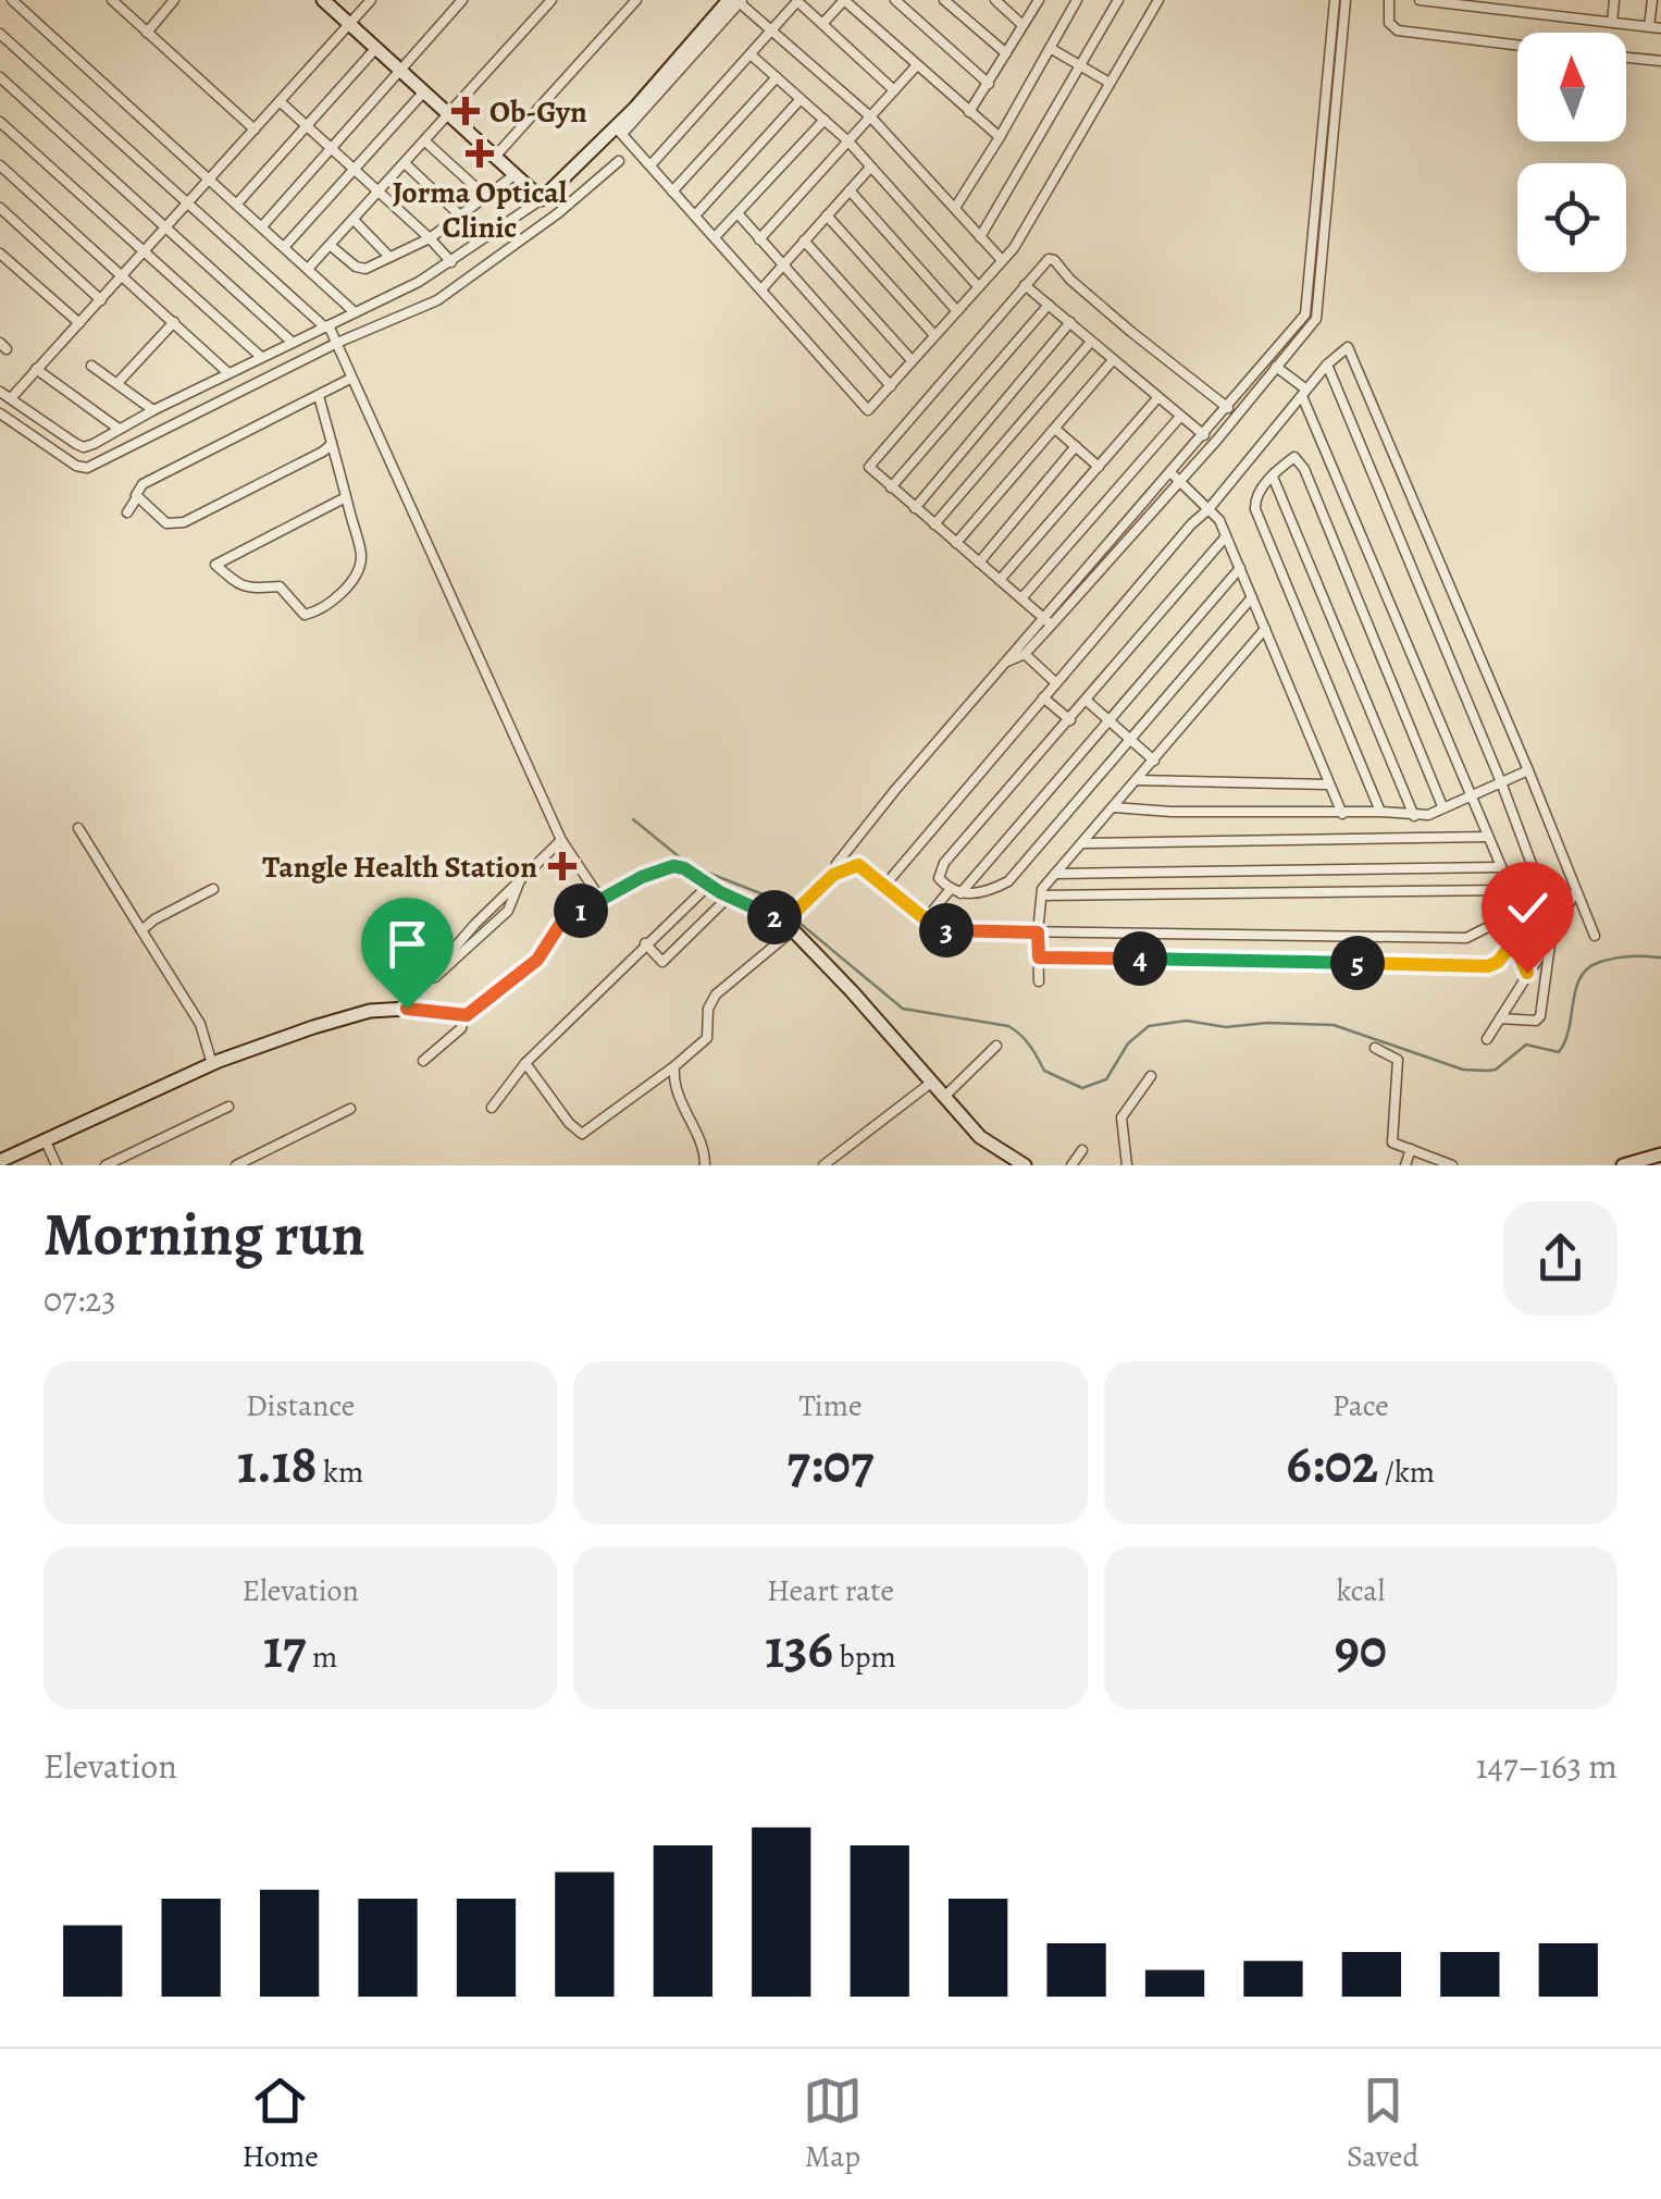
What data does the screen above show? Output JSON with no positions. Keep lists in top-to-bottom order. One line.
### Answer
{"places":{"health":["Ob-Gyn","Jorma Optical Clinic","Tangle Health Station"]},"north":"top","page":{"pins":["1","2","3","4","5"],"heading":["Morning run","07:23"],"stats":[["Distance","1.18 km"],["Time","7:07"],["Pace","6:02 /km"],["Elevation","17 m"],["Heart rate","136 bpm"],["kcal","90"]],"chart":["Elevation","147–163 m"],"tabs":["Home","Map","Saved"]}}
